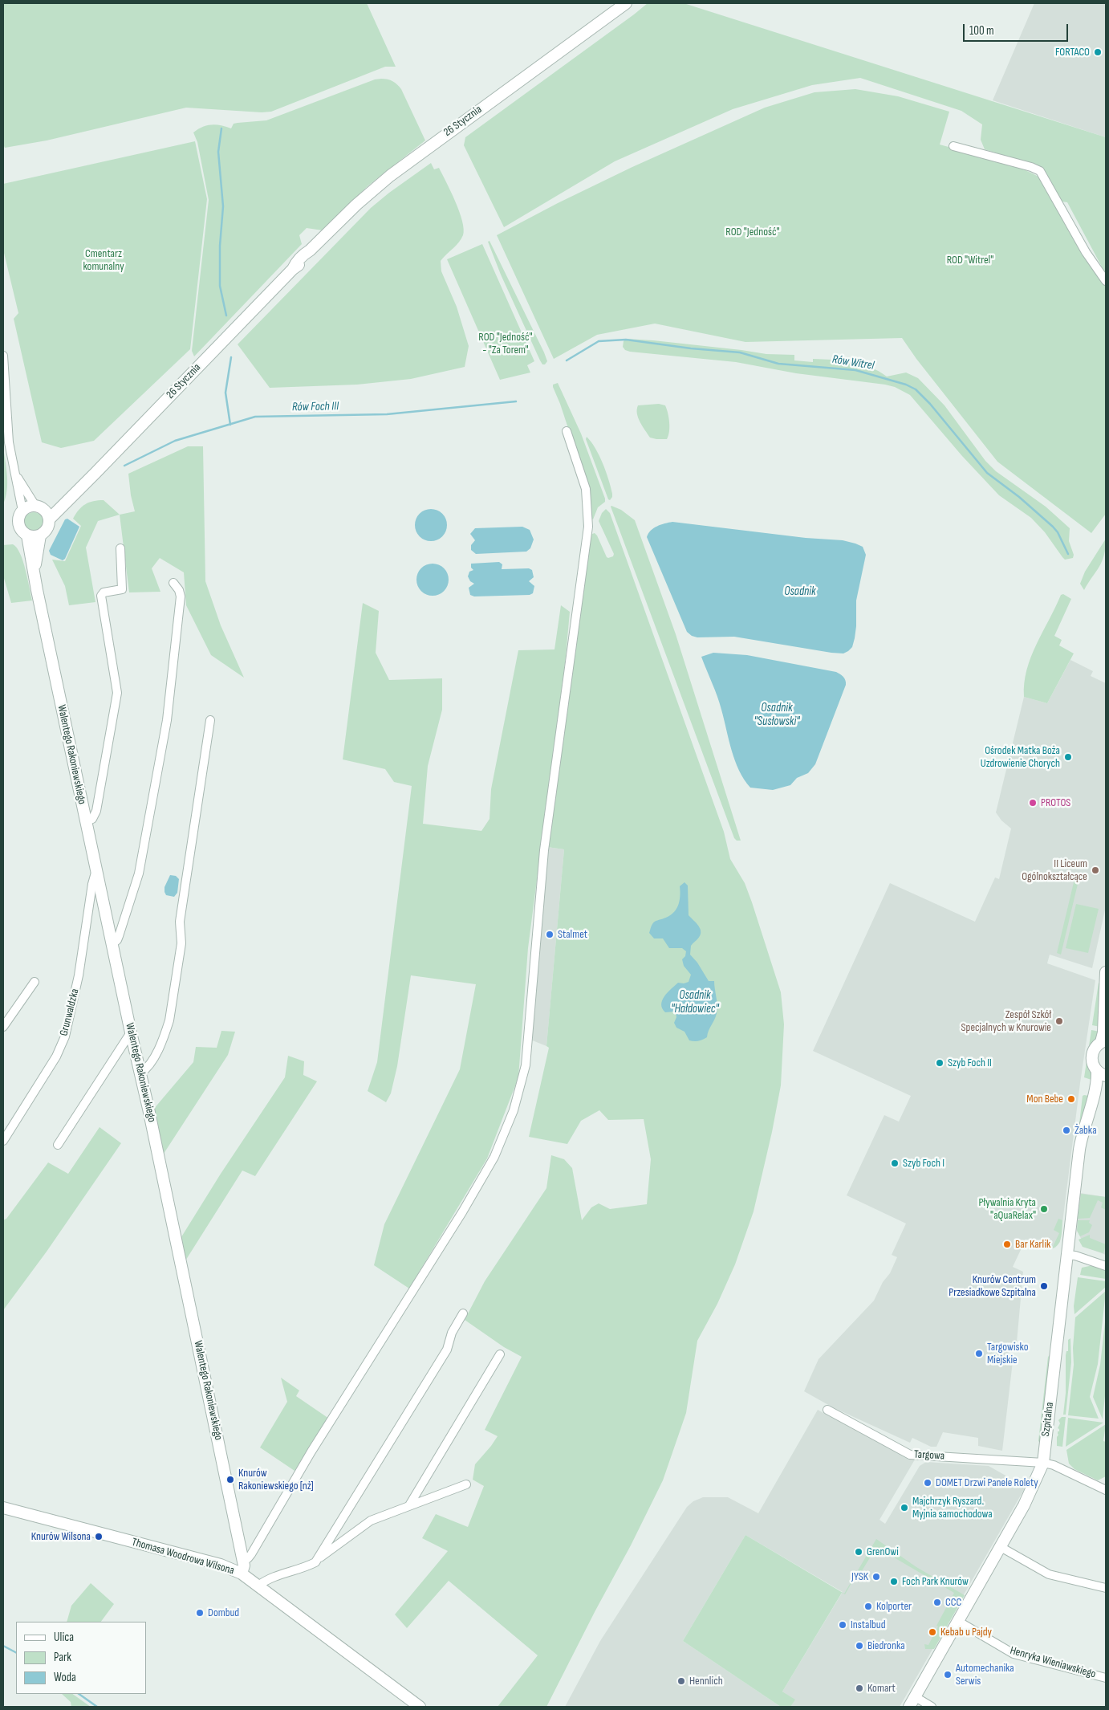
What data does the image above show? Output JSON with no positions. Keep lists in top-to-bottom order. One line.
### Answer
{"streets":{"street":["26 Stycznia","Walentego Rakoniewskiego","Grunwaldzka","Szpitalna","Targowa","Thomasa Woodrowa Wilsona","Henryka Wieniawskiego"]},"crossings":[["26 Stycznia","Walentego Rakoniewskiego"],["Walentego Rakoniewskiego","Grunwaldzka"],["Walentego Rakoniewskiego","Thomasa Woodrowa Wilsona"],["Szpitalna","Targowa"],["Szpitalna","Henryka Wieniawskiego"]],"water":["Rów Witrel","Rów Foch III","Osadnik","Osadnik \"Susłowski\"","Osadnik \"Hałdowiec\""],"parks":["ROD \"Jedność\"","Cmentarz komunalny","ROD \"Witrel\"","ROD \"Jedność\" - \"Za Torem\""],"places":["FORTACO","Ośrodek Matka Boża Uzdrowienie Chorych","PROTOS","II Liceum Ogólnokształcące","Stalmet","Zespół Szkół Specjalnych w Knurowie","Szyb Foch II","Mon Bebe","Żabka","Szyb Foch I","Pływalnia Kryta \"aQuaRelax\"","Bar Karlik","Knurów Centrum Przesiadkowe Szpitalna","Targowisko Miejskie","Knurów Rakoniewskiego [nż]","DOMET Drzwi Panele Rolety","Majchrzyk Ryszard. Myjnia samochodowa","Knurów Wilsona","GrenOwi","JYSK","Foch Park Knurów","CCC","Kolporter","Dombud","Instalbud","Kebab u Pajdy","Biedronka","Automechanika Serwis","Hennlich","Komart"],"legend":["Ulica","Park","Woda"],"scale_bar":"100 m"}
